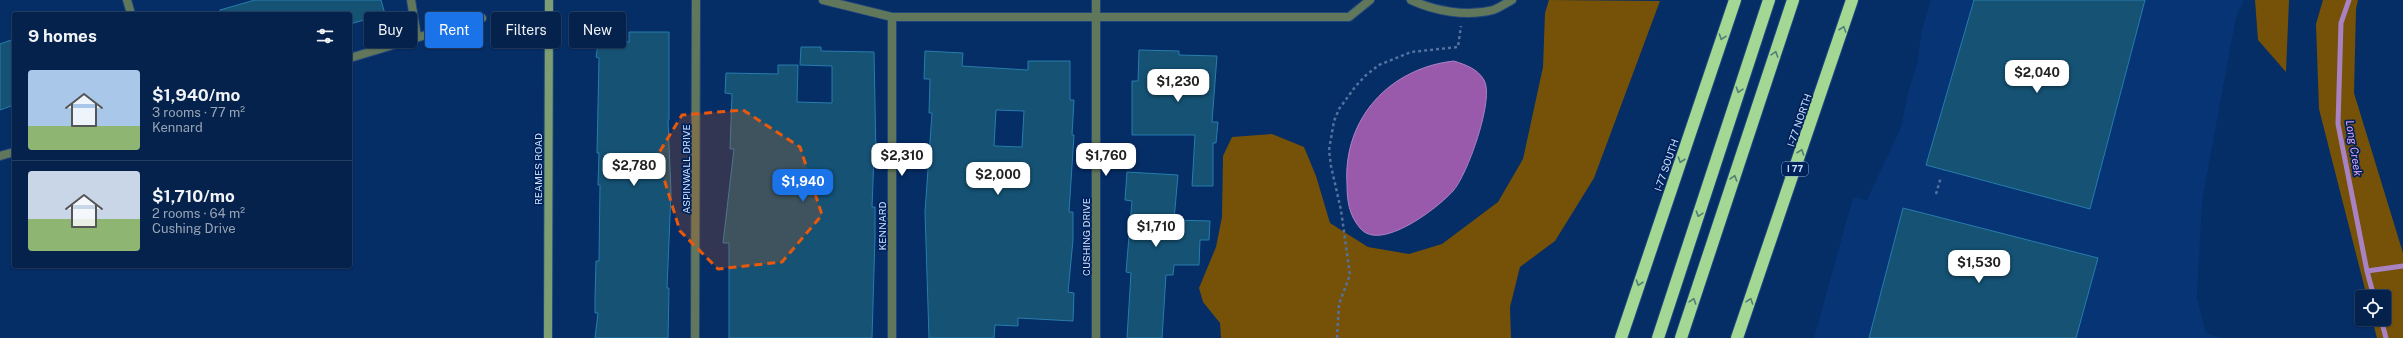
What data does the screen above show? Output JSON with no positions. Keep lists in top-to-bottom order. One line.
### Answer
{"streets":{"highway":["I-77 NORTH","I-77 SOUTH","I 77"],"main road":["REAMES ROAD"],"street":["ASPINWALL DRIVE","KENNARD","CUSHING DRIVE"]},"water":["Long Creek"],"page":{"chip":["Buy","Rent","Filters","New"],"heading":"9 homes","price":["$2,040","$1,230","$2,310","$1,760","$2,780","$2,000","$1,940","$1,710","$1,530"],"list":[{"name":"$1,940/mo","note":"3 rooms · 77 m² · Kennard"},{"name":"$1,710/mo","note":"2 rooms · 64 m² · Cushing Drive"}]}}
